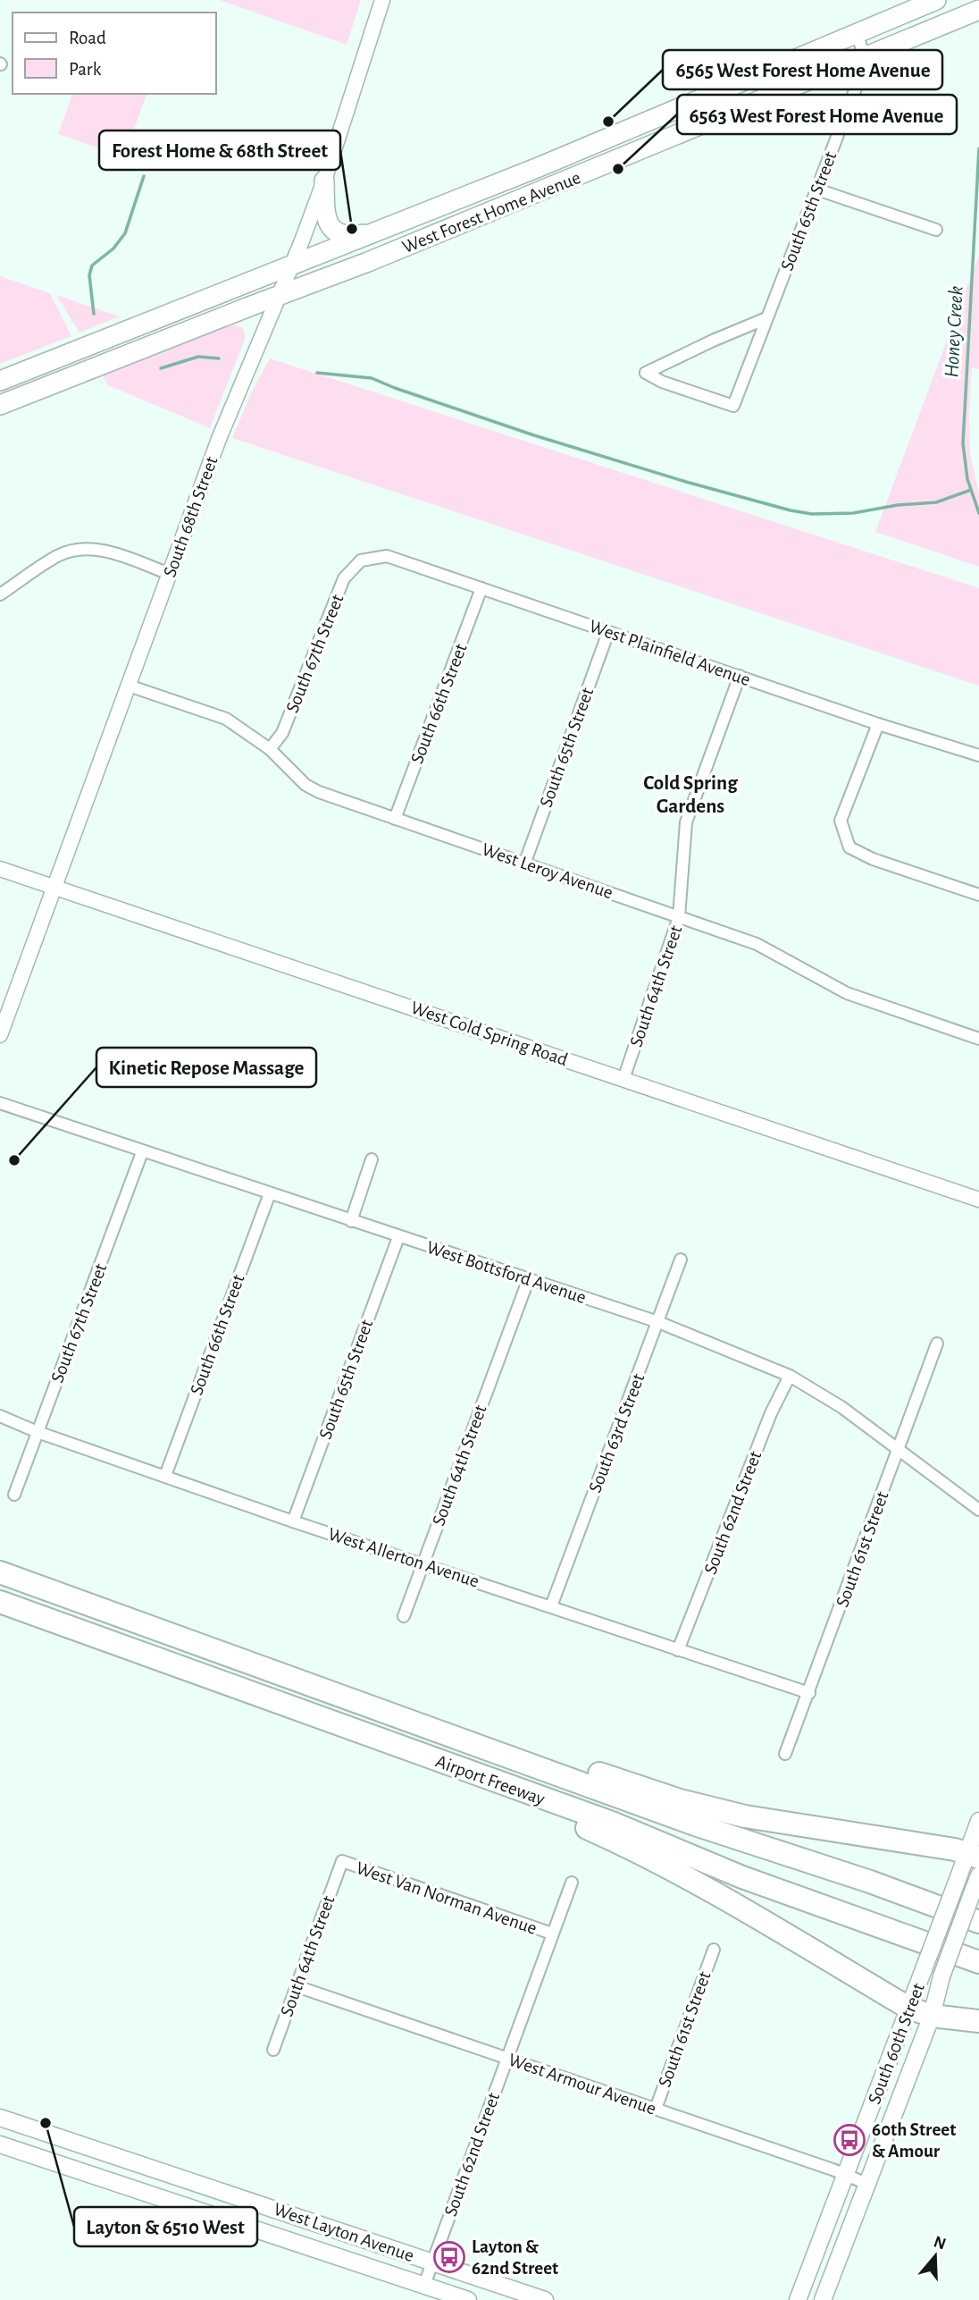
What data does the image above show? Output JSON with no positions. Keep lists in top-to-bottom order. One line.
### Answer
{"streets":{"highway":["Airport Freeway"],"main road":["West Forest Home Avenue","South 60th Street","West Layton Avenue"],"street":["South 65th Street","South 68th Street","West Plainfield Avenue","South 67th Street","South 66th Street","West Leroy Avenue","South 64th Street","West Cold Spring Road","West Bottsford Avenue","South 63rd Street","South 62nd Street","South 61st Street","West Allerton Avenue","West Van Norman Avenue","West Armour Avenue"]},"crossings":[["South 65th Street","West Forest Home Avenue"],["South 65th Street","West Plainfield Avenue"],["South 65th Street","West Leroy Avenue"],["South 65th Street","West Bottsford Avenue"],["South 65th Street","West Allerton Avenue"],["West Forest Home Avenue","South 68th Street"],["South 68th Street","West Leroy Avenue"],["South 68th Street","West Cold Spring Road"],["West Plainfield Avenue","South 67th Street"],["West Plainfield Avenue","South 66th Street"],["West Plainfield Avenue","South 64th Street"],["South 67th Street","West Leroy Avenue"],["South 67th Street","West Bottsford Avenue"],["South 67th Street","West Allerton Avenue"],["South 66th Street","West Leroy Avenue"],["South 66th Street","West Bottsford Avenue"],["South 66th Street","West Allerton Avenue"],["West Leroy Avenue","South 64th Street"],["South 64th Street","West Cold Spring Road"],["South 64th Street","West Bottsford Avenue"],["South 64th Street","West Allerton Avenue"],["South 64th Street","West Van Norman Avenue"],["South 64th Street","West Armour Avenue"],["West Bottsford Avenue","South 63rd Street"],["West Bottsford Avenue","South 62nd Street"],["West Bottsford Avenue","South 61st Street"],["South 63rd Street","West Allerton Avenue"],["South 62nd Street","West Allerton Avenue"],["South 62nd Street","West Van Norman Avenue"],["South 62nd Street","West Armour Avenue"],["South 62nd Street","West Layton Avenue"],["South 61st Street","West Allerton Avenue"],["South 61st Street","West Armour Avenue"],["South 60th Street","West Armour Avenue"]],"districts":["Cold Spring Gardens"],"water":["Honey Creek"],"places":{"other":["6565 West Forest Home Avenue","6563 West Forest Home Avenue","Forest Home & 68th Street","Kinetic Repose Massage","Layton & 6510 West"],"bus stop":["60th Street & Amour","Layton & 62nd Street"]},"legend":["Road","Park"],"north":"top"}
